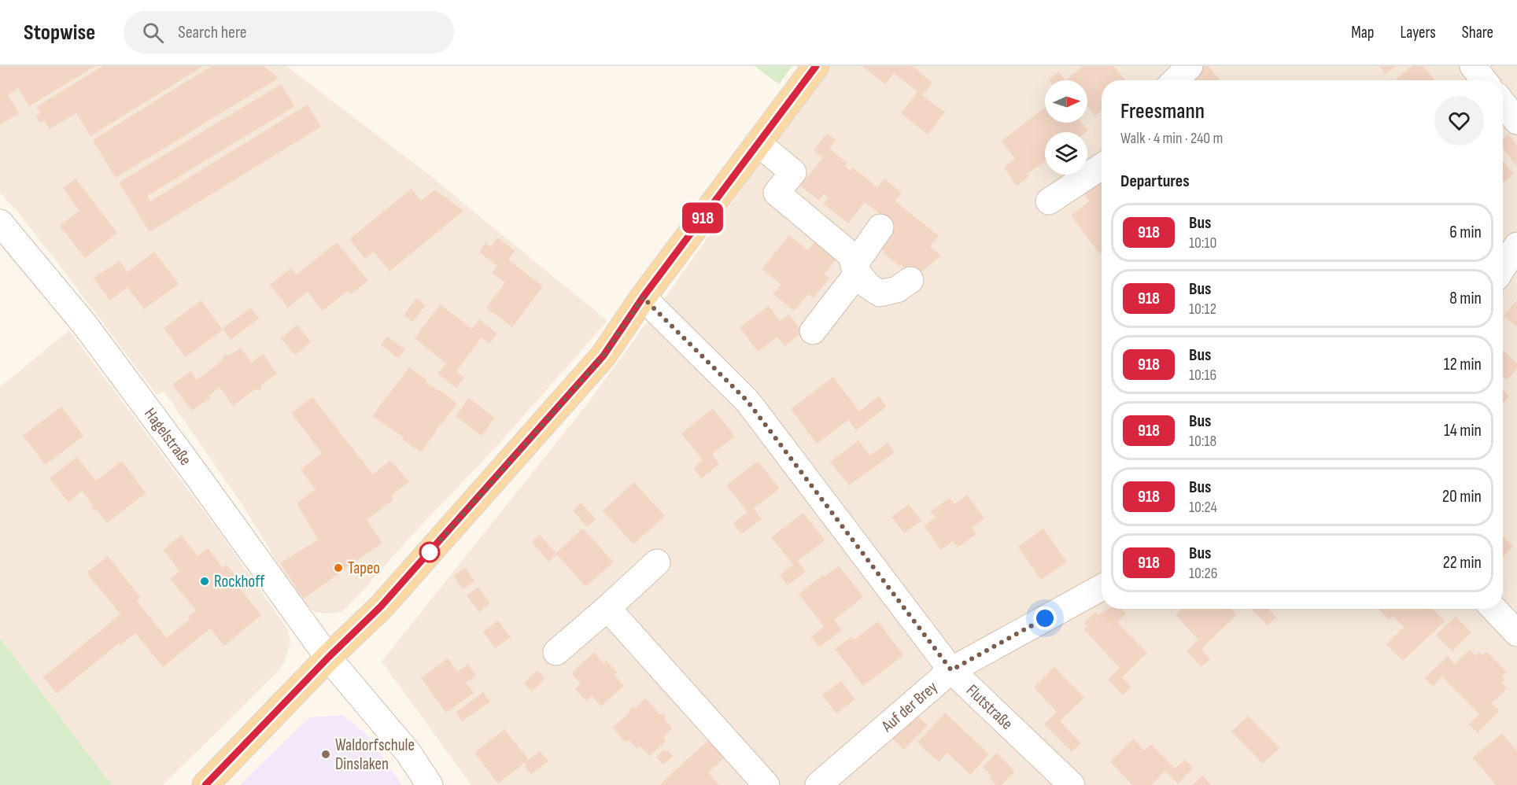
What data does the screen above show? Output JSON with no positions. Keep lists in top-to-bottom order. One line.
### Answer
{"streets":{"street":["Hagelstraße","Auf der Brey","Flutstraße"]},"crossings":[["Auf der Brey","Flutstraße"]],"places":["Tapeo","Rockhoff","Waldorfschule Dinslaken"],"lines":["bus line 918"],"north":"right","page":{"header":"Stopwise","search":"Search here","nav":["Map","Layers","Share"],"on_map":"918","heading":[["Freesmann","Walk · 4 min · 240 m"],"Departures"],"list":[{"mark":"918","name":"Bus","note":"10:10","value":"6 min"},{"mark":"918","name":"Bus","note":"10:12","value":"8 min"},{"mark":"918","name":"Bus","note":"10:16","value":"12 min"},{"mark":"918","name":"Bus","note":"10:18","value":"14 min"},{"mark":"918","name":"Bus","note":"10:24","value":"20 min"},{"mark":"918","name":"Bus","note":"10:26","value":"22 min"}]}}
